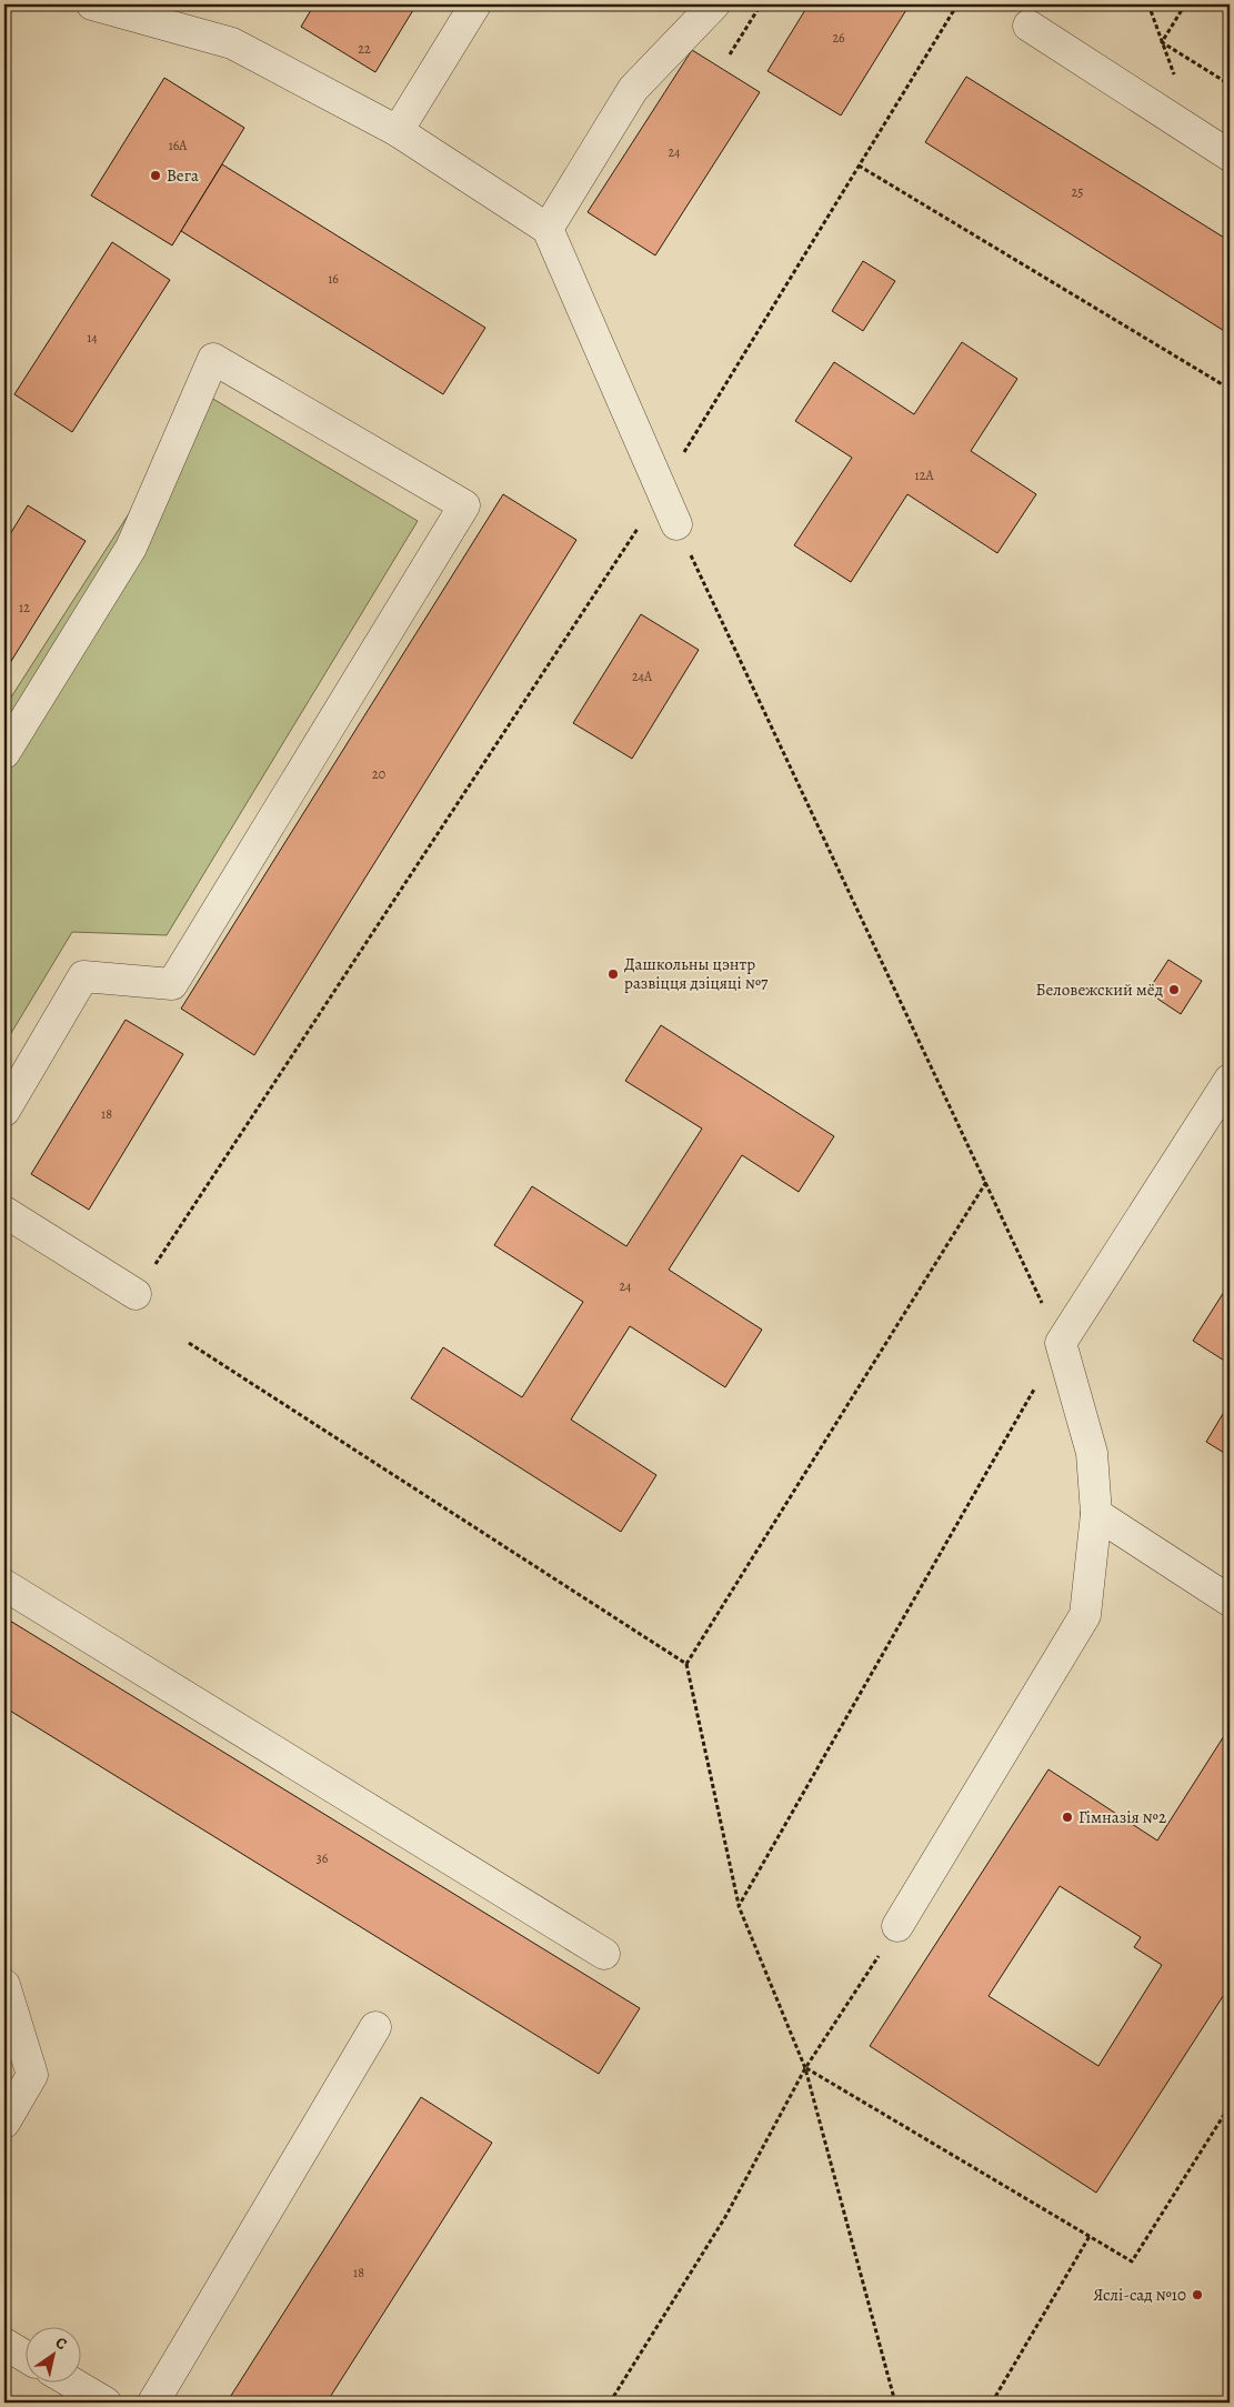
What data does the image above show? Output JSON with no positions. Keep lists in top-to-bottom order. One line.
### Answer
{"places":["Вега","Дашкольны цэнтр развіцця дзіцяці №7","Беловежский мёд","Гімназія №2","Яслі-сад №10"],"house_numbers":["26","22","16А","24","25","16","14","12А","12","24А","20","18","24","36","18"],"north":"top right"}
